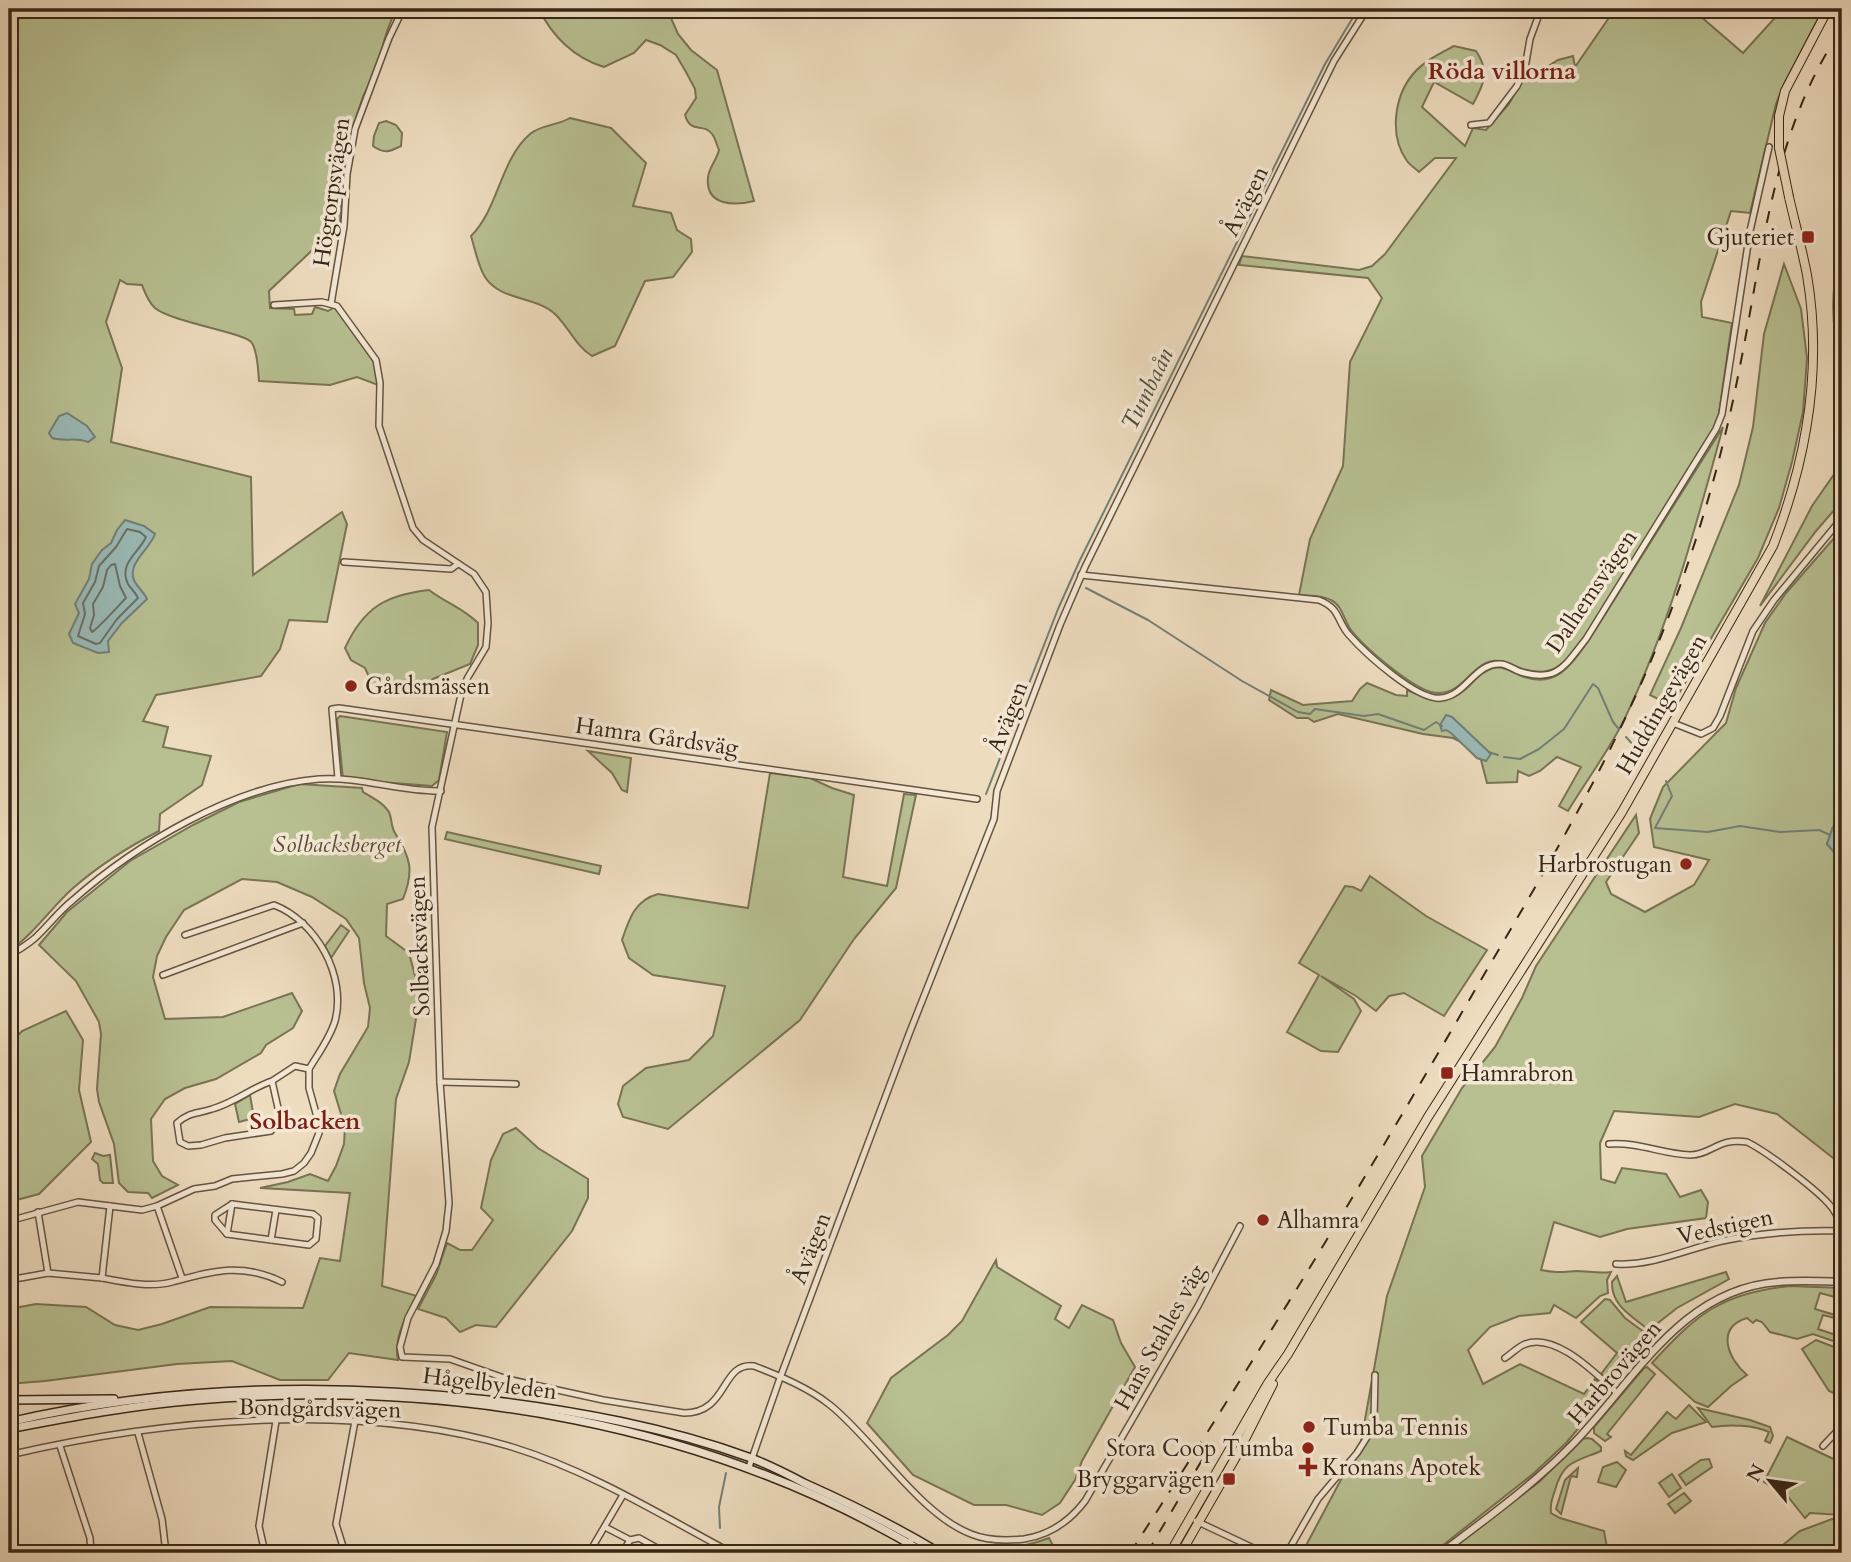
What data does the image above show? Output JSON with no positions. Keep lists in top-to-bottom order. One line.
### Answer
{"streets":{"main road":["Huddingevägen","Hågelbyleden"],"street":["Högtorpsvägen","Åvägen","Dalhemsvägen","Hamra Gårdsväg","Solbacksvägen","Vedstigen","Hans Stahles väg","Harbrovägen","Bondgårdsvägen"]},"crossings":[["Högtorpsvägen","Solbacksvägen"],["Åvägen","Dalhemsvägen"],["Åvägen","Solbacksvägen"],["Åvägen","Hans Stahles väg"],["Åvägen","Hågelbyleden"],["Hamra Gårdsväg","Solbacksvägen"],["Solbacksvägen","Hans Stahles väg"]],"districts":["Röda villorna","Solbacken"],"water":["Tumbaån"],"parks":["Solbacksberget"],"places":{"transit":["Gjuteriet","Hamrabron","Bryggarvägen"],"other":["Gårdsmässen","Harbrostugan","Alhamra","Tumba Tennis","Stora Coop Tumba"],"health":["Kronans Apotek"]},"north":"top left"}
